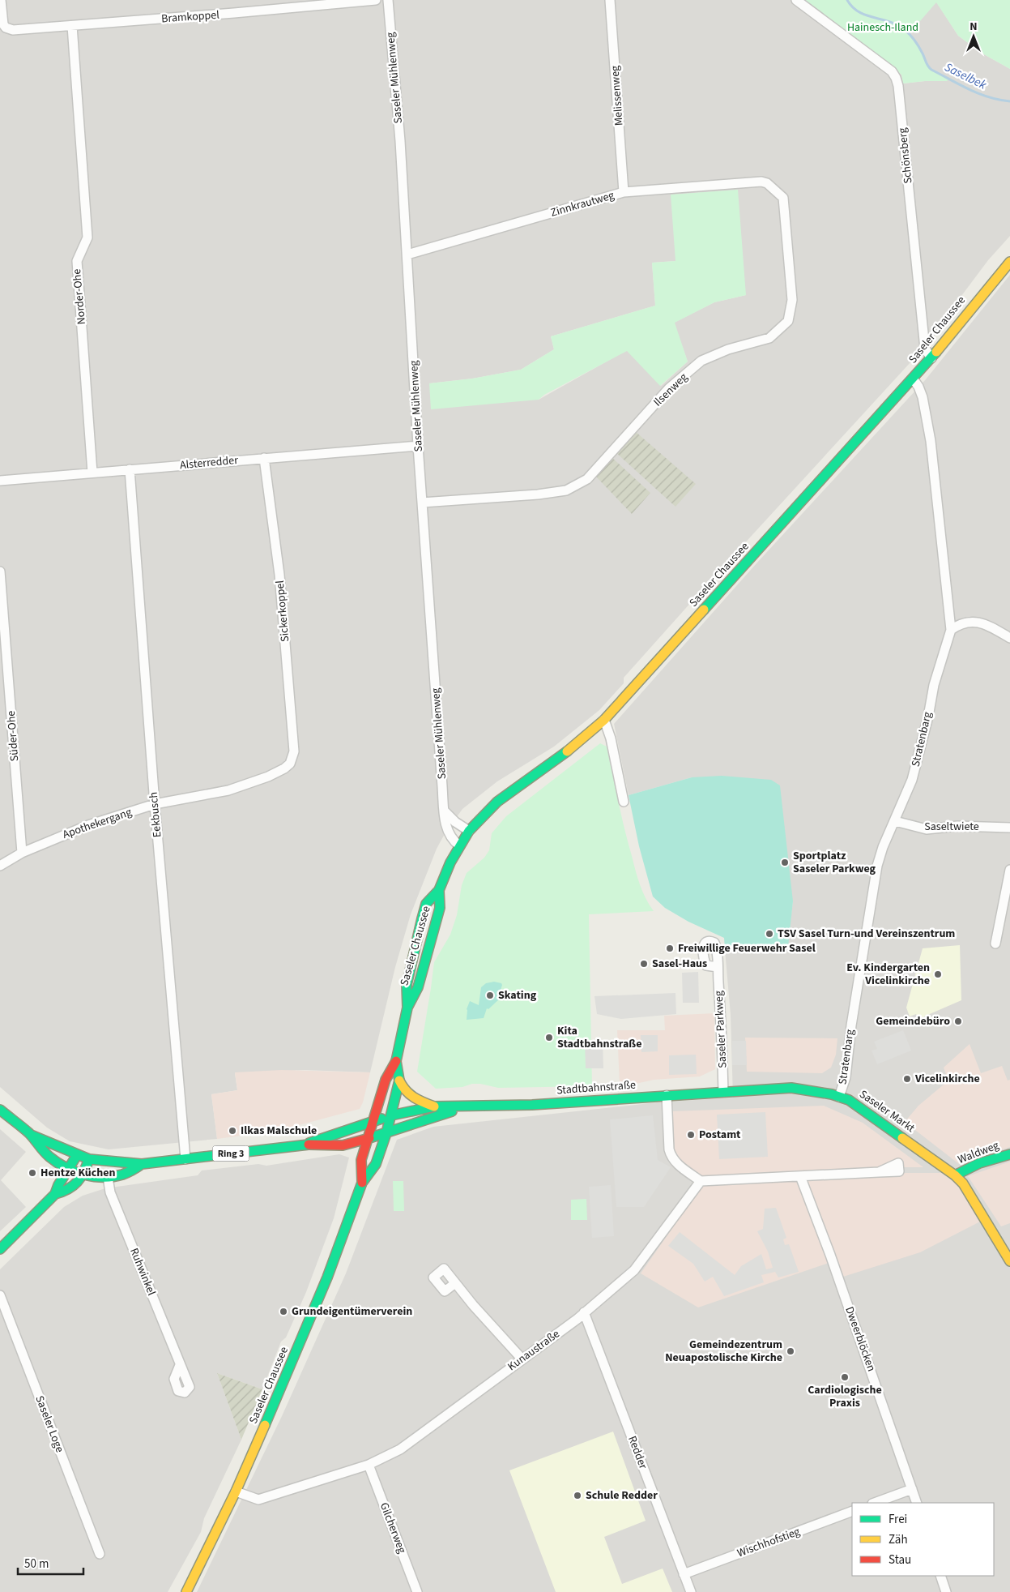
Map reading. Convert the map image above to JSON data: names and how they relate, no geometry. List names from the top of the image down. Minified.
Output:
{"streets":{"main road":["Saseler Chaussee","Stadtbahnstraße","Saseler Markt","Waldweg","Ring 3"],"street":["Bramkoppel","Saseler Mühlenweg","Melissenweg","Schönsberg","Zinnkrautweg","Norder-Ohe","Ilsenweg","Alsterredder","Sickerkoppel","Süder-Ohe","Stratenbarg","Eekbusch","Apothekergang","Saseltwiete","Saseler Parkweg","Ruhwinkel","Dweerblöcken","Kunaustraße","Saseler Loge","Redder","Gilcherweg","Wischhofstieg"]},"crossings":[["Bramkoppel","Norder-Ohe"],["Saseler Mühlenweg","Zinnkrautweg"],["Saseler Mühlenweg","Saseler Chaussee"],["Saseler Mühlenweg","Ilsenweg"],["Saseler Mühlenweg","Alsterredder"],["Melissenweg","Zinnkrautweg"],["Schönsberg","Saseler Chaussee"],["Zinnkrautweg","Ilsenweg"],["Norder-Ohe","Alsterredder"],["Saseler Chaussee","Stratenbarg"],["Saseler Chaussee","Stadtbahnstraße"],["Saseler Chaussee","Kunaustraße"],["Alsterredder","Sickerkoppel"],["Alsterredder","Eekbusch"],["Sickerkoppel","Apothekergang"],["Süder-Ohe","Apothekergang"],["Stratenbarg","Saseltwiete"],["Stratenbarg","Saseler Markt"],["Eekbusch","Apothekergang"],["Eekbusch","Stadtbahnstraße"],["Saseler Parkweg","Stadtbahnstraße"],["Saseler Parkweg","Saseler Markt"],["Stadtbahnstraße","Saseler Markt"],["Stadtbahnstraße","Ring 3"],["Stadtbahnstraße","Ruhwinkel"],["Saseler Markt","Waldweg"],["Kunaustraße","Redder"],["Kunaustraße","Gilcherweg"],["Redder","Wischhofstieg"]],"water":["Saselbek"],"parks":["Hainesch-Iland"],"places":["Sportplatz Saseler Parkweg","TSV Sasel Turn-und Vereinszentrum","Freiwillige Feuerwehr Sasel","Sasel-Haus","Ev. Kindergarten Vicelinkirche","Skating","Gemeindebüro","Kita Stadtbahnstraße","Vicelinkirche","Ilkas Malschule","Postamt","Hentze Küchen","Grundeigentümerverein","Gemeindezentrum Neuapostolische Kirche","Cardiologische Praxis","Schule Redder"],"legend":["Frei","Zäh","Stau"],"scale_bar":"50 m","north":"top"}
